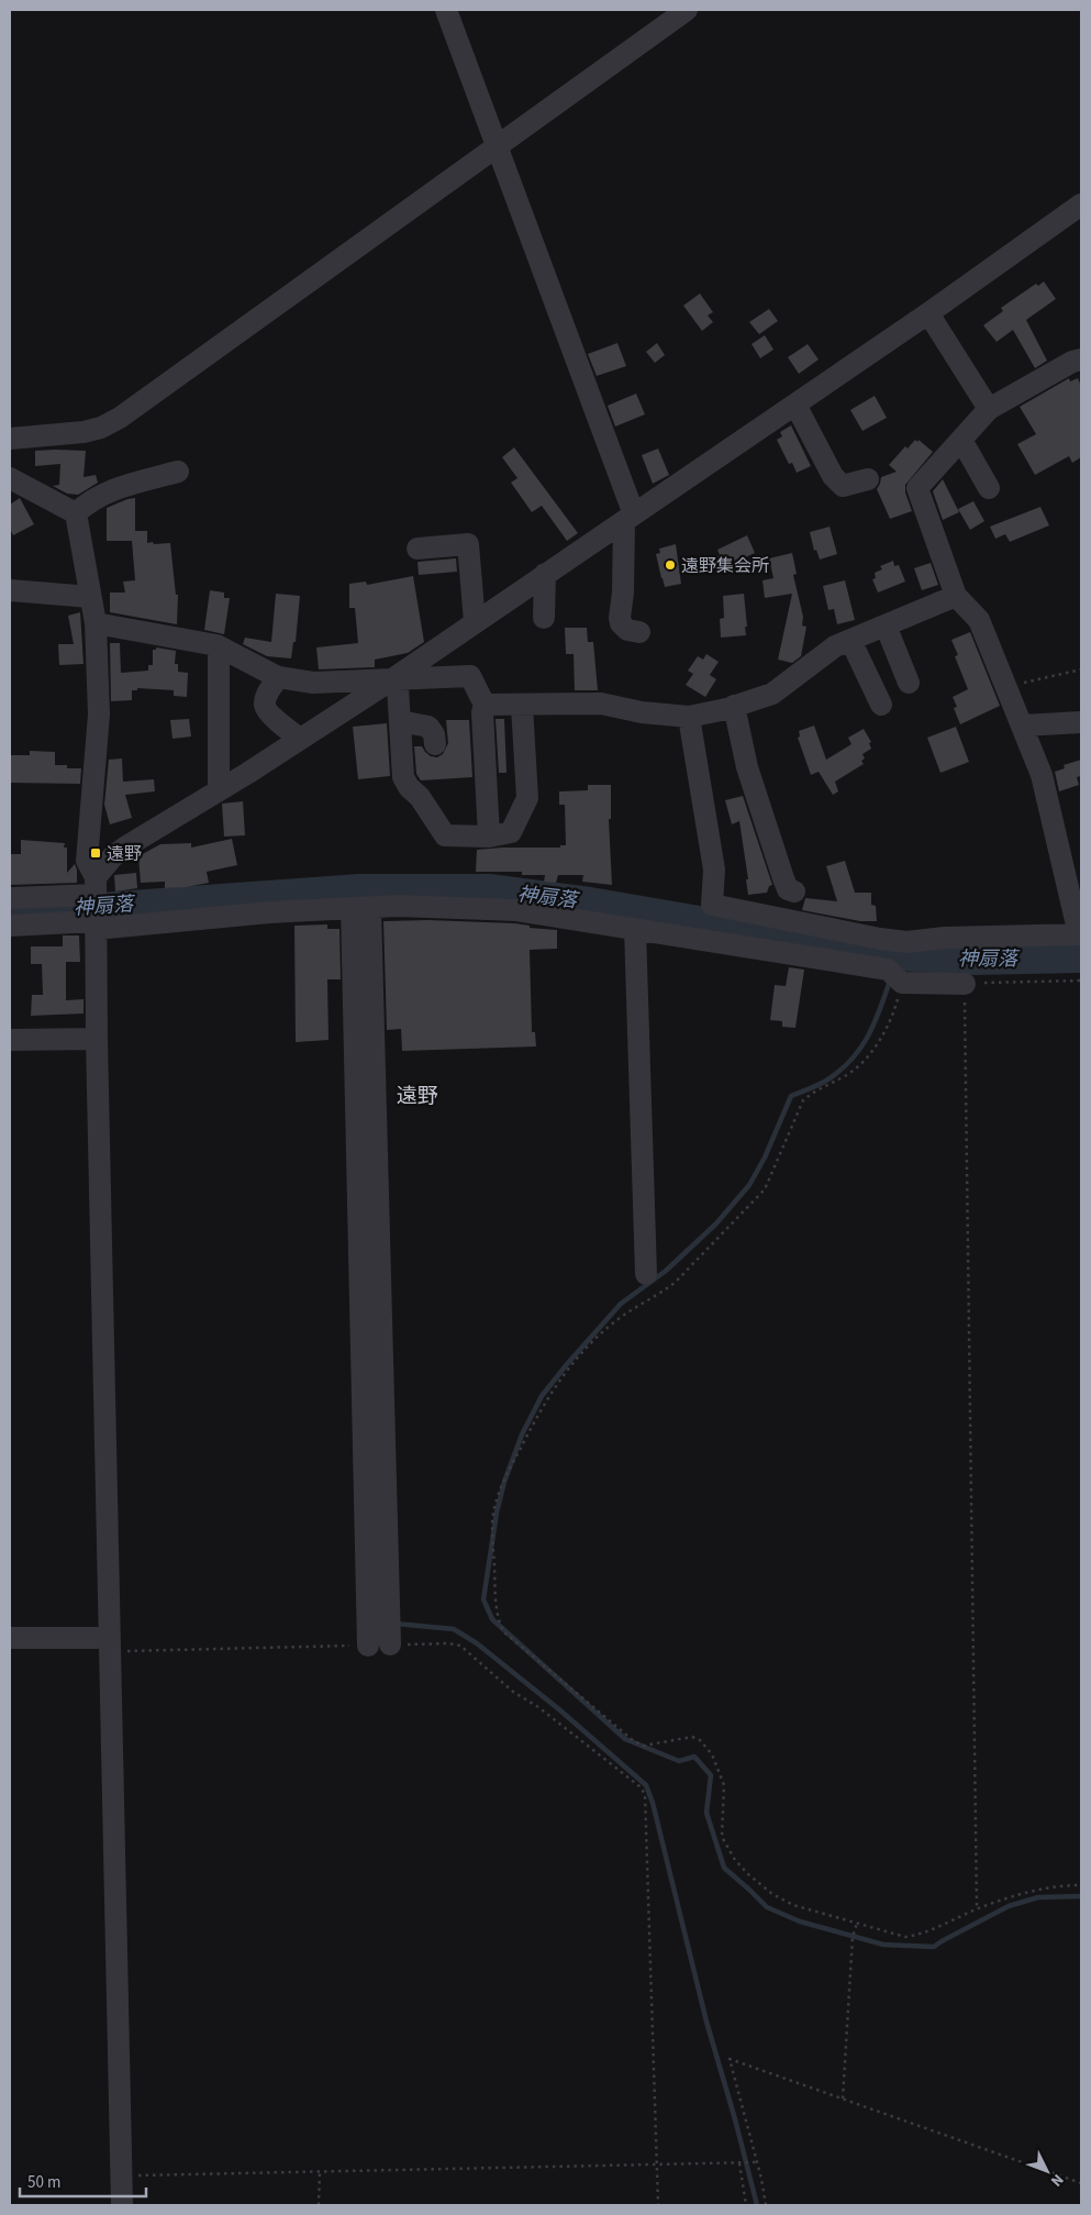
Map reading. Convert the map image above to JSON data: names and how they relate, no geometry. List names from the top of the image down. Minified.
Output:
{"districts":["遠野"],"water":["神扇落"],"places":{"other":["遠野集会所"],"transit":["遠野"]},"scale_bar":"50 m","north":"bottom right"}
